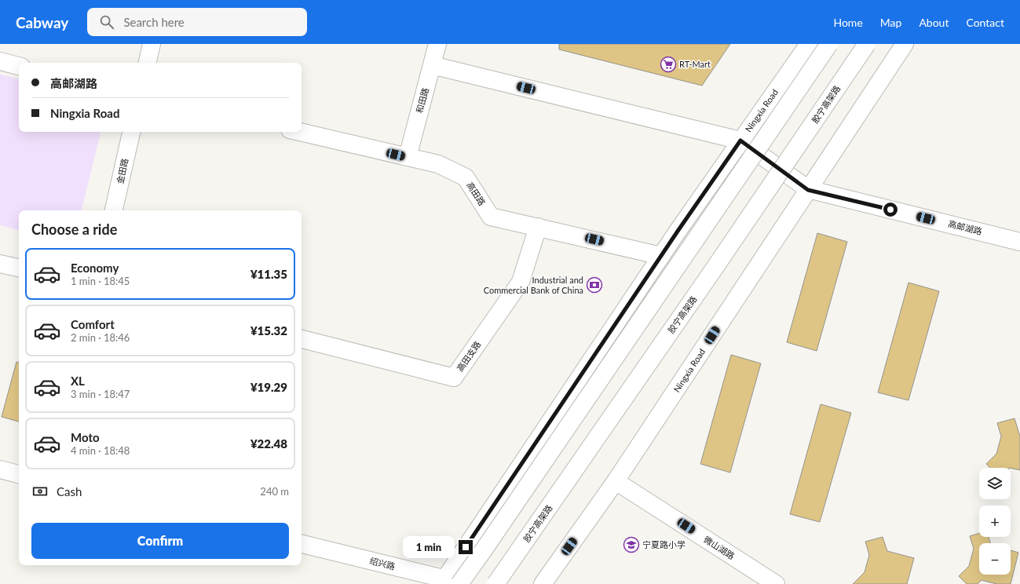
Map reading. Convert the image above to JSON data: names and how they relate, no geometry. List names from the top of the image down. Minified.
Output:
{"streets":{"main road":["和田路","胶宁高架路","Ningxia Road","金田路","高田路","高邮湖路","高田支路","微山湖路","绍兴路"]},"crossings":[["和田路","高田路"],["Ningxia Road","高田路"],["Ningxia Road","高邮湖路"],["Ningxia Road","微山湖路"],["Ningxia Road","绍兴路"],["高田路","高田支路"]],"places":{"supermarket":["RT-Mart"],"bank":["Industrial and Commercial Bank of China"],"school or university":["宁夏路小学"]},"page":{"header":"Cabway","search":"Search here","nav":["Home","Map","About","Contact"],"banner":["高邮湖路","Ningxia Road"],"heading":"Choose a ride","list":[{"name":"Economy","note":"1 min · 18:45","value":"¥11.35"},{"name":"Comfort","note":"2 min · 18:46","value":"¥15.32"},{"name":"XL","note":"3 min · 18:47","value":"¥19.29"},{"name":"Moto","note":"4 min · 18:48","value":"¥22.48"}],"map_buttons":["+","−"],"pay":["Cash","240 m"],"buttons":"Confirm","bubble":"1 min"}}
